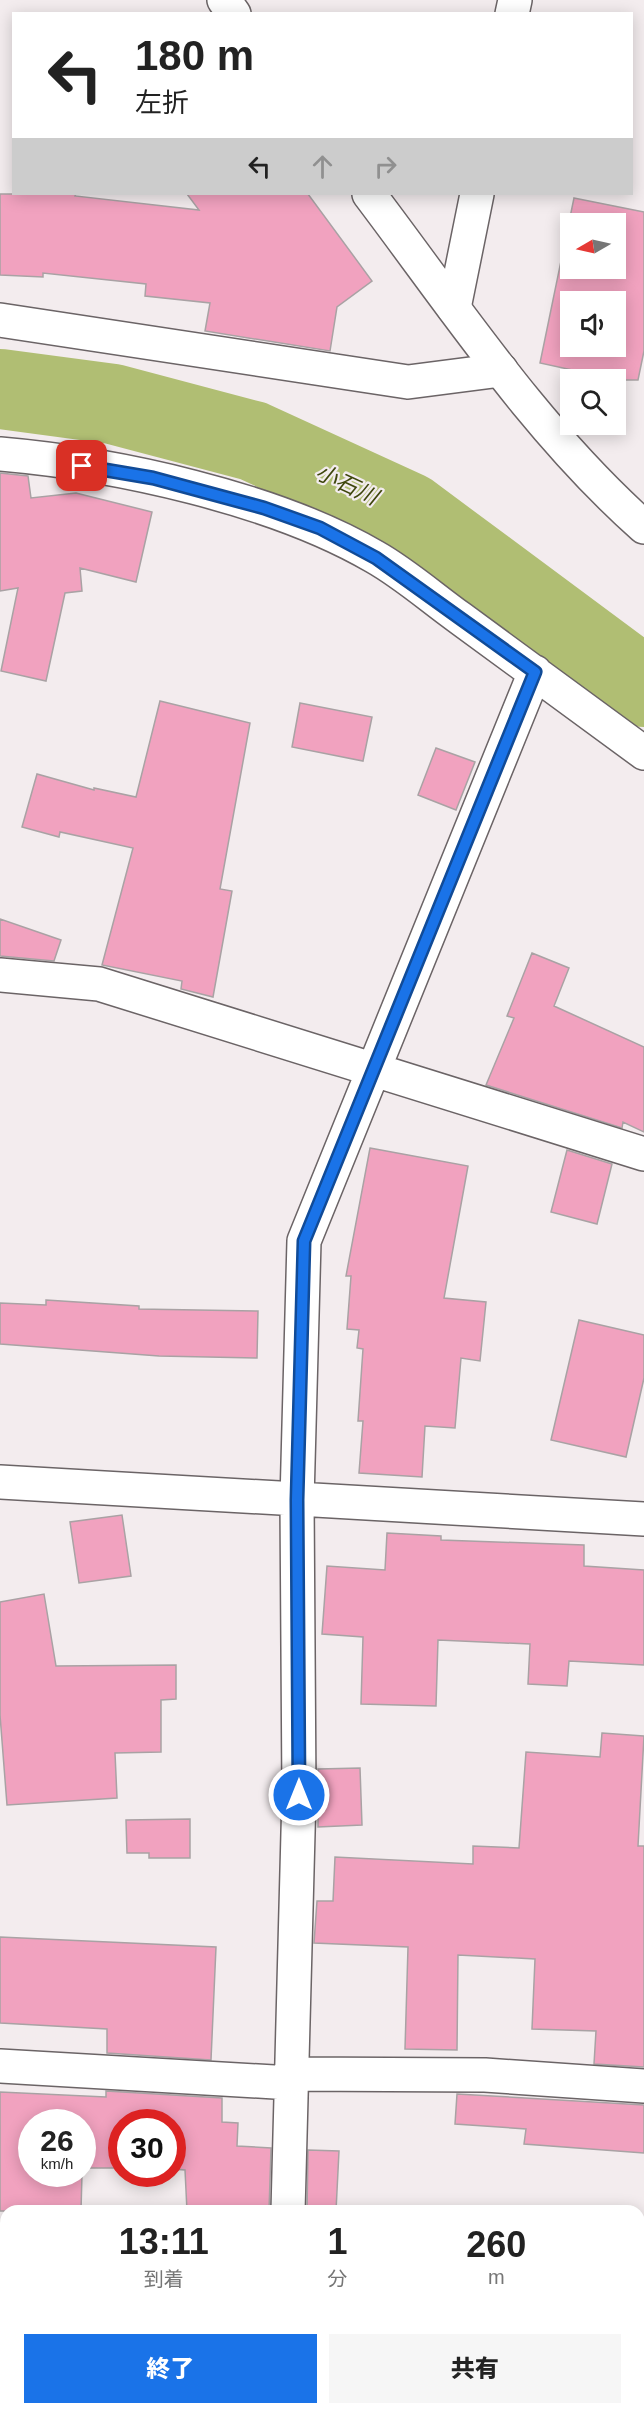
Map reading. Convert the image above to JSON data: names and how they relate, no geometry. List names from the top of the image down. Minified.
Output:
{"water":["小石川"],"north":"left","page":{"turn":["180 m","左折"],"speed":"26 km/h","limit":"30","eta":["13:11","到着","1","分","260","m"],"buttons":["終了","共有"]}}
